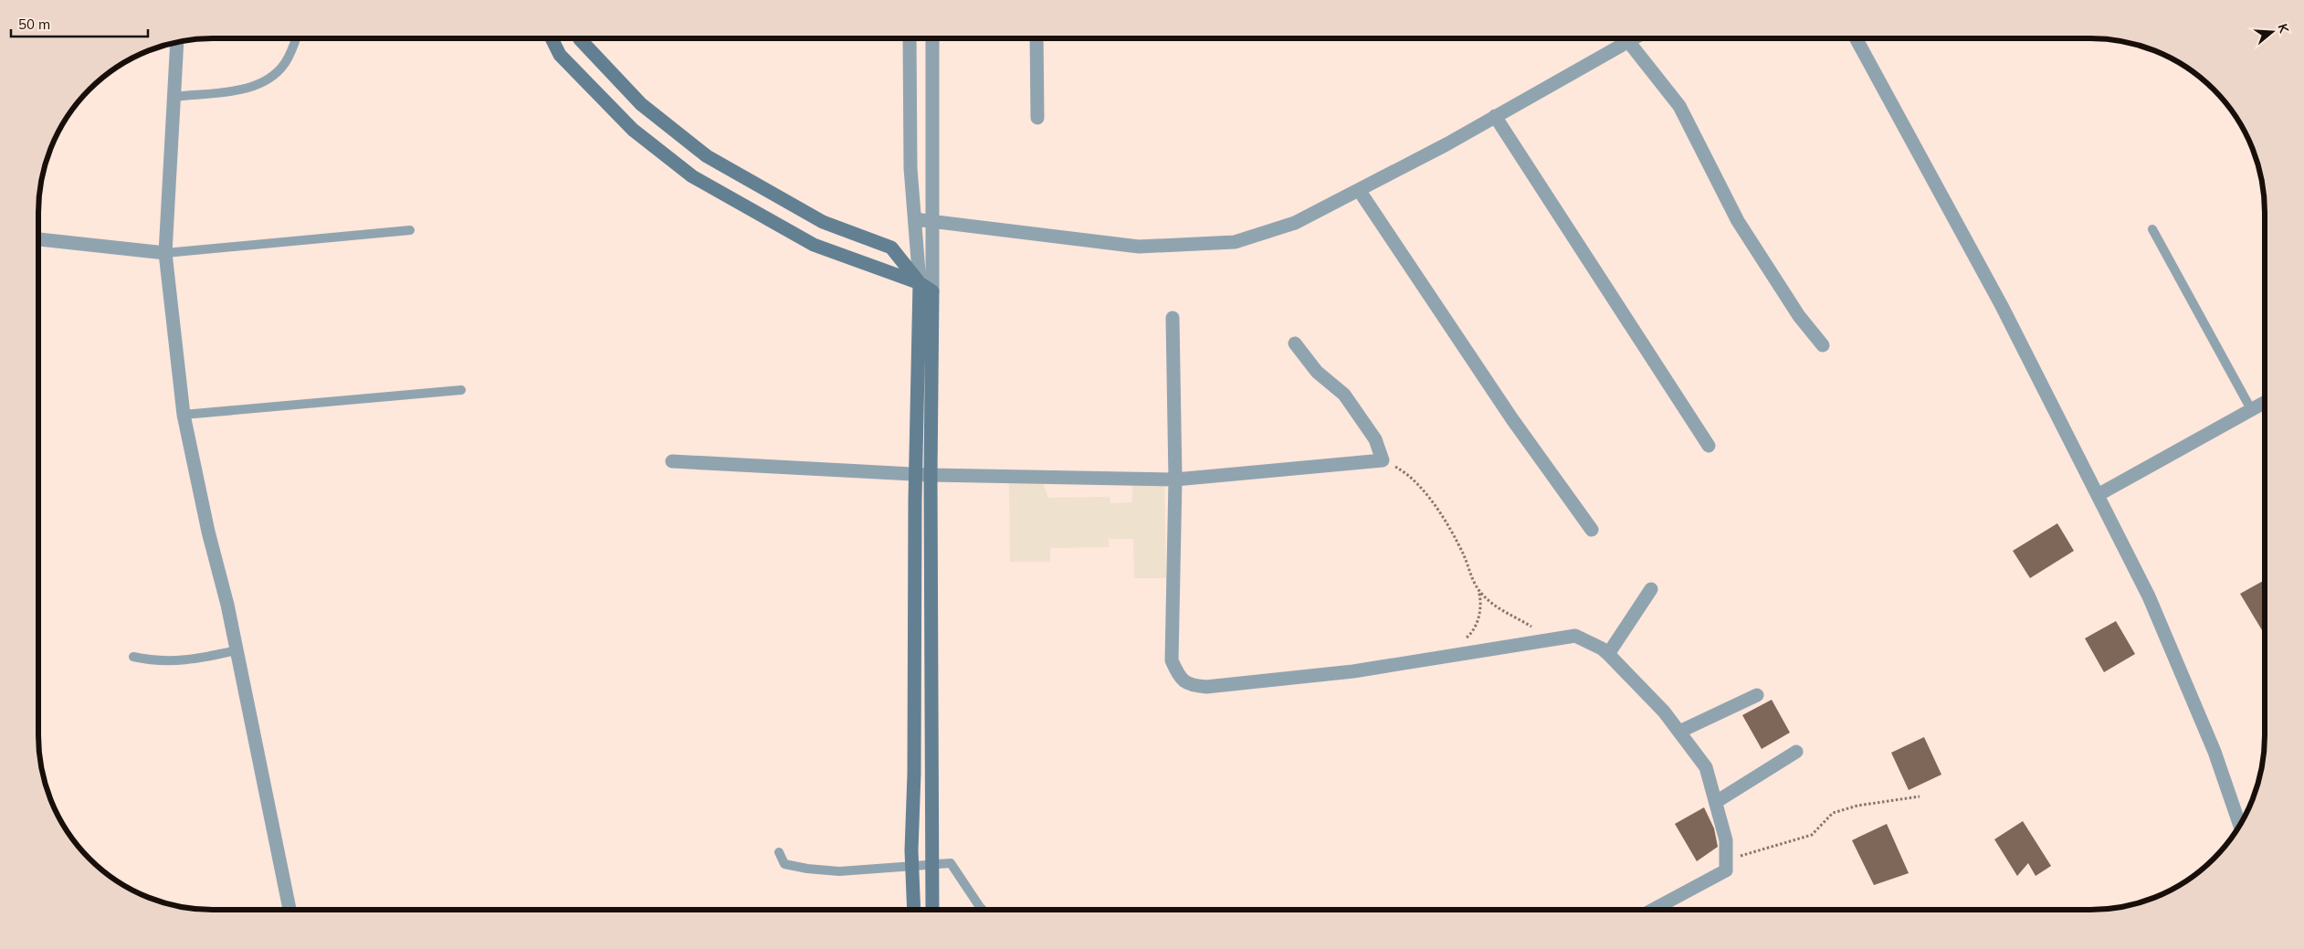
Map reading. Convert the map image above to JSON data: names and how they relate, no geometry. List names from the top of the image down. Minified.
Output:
{"scale_bar":"50 m","north":"right"}
